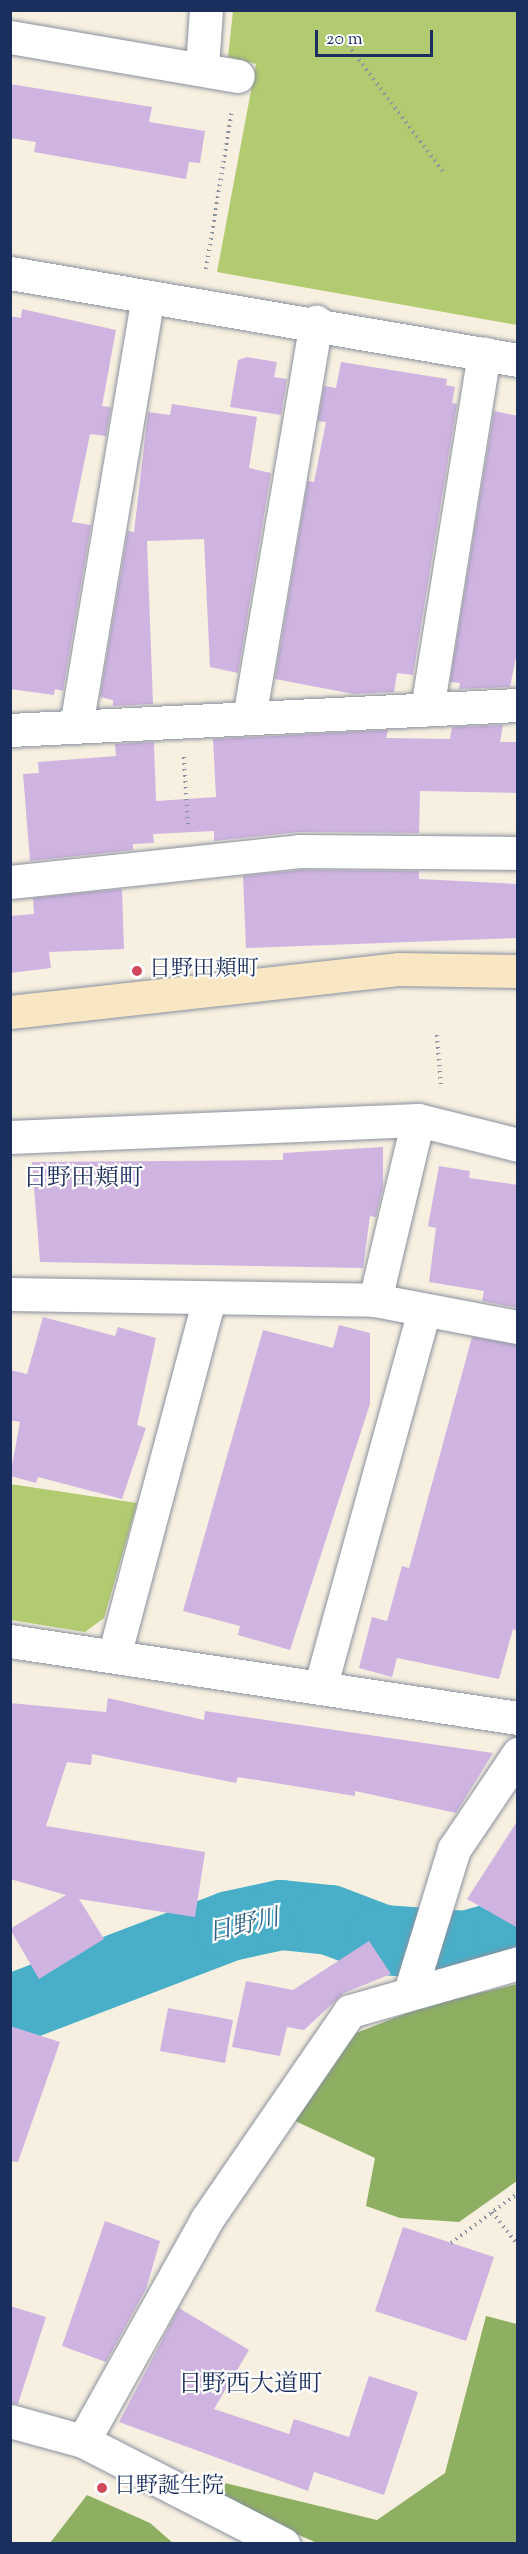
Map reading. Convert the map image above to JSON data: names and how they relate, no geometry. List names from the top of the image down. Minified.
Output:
{"districts":["日野田頬町","日野西大道町"],"water":["日野川"],"places":["日野田頬町","日野誕生院"],"scale_bar":"20 m"}
